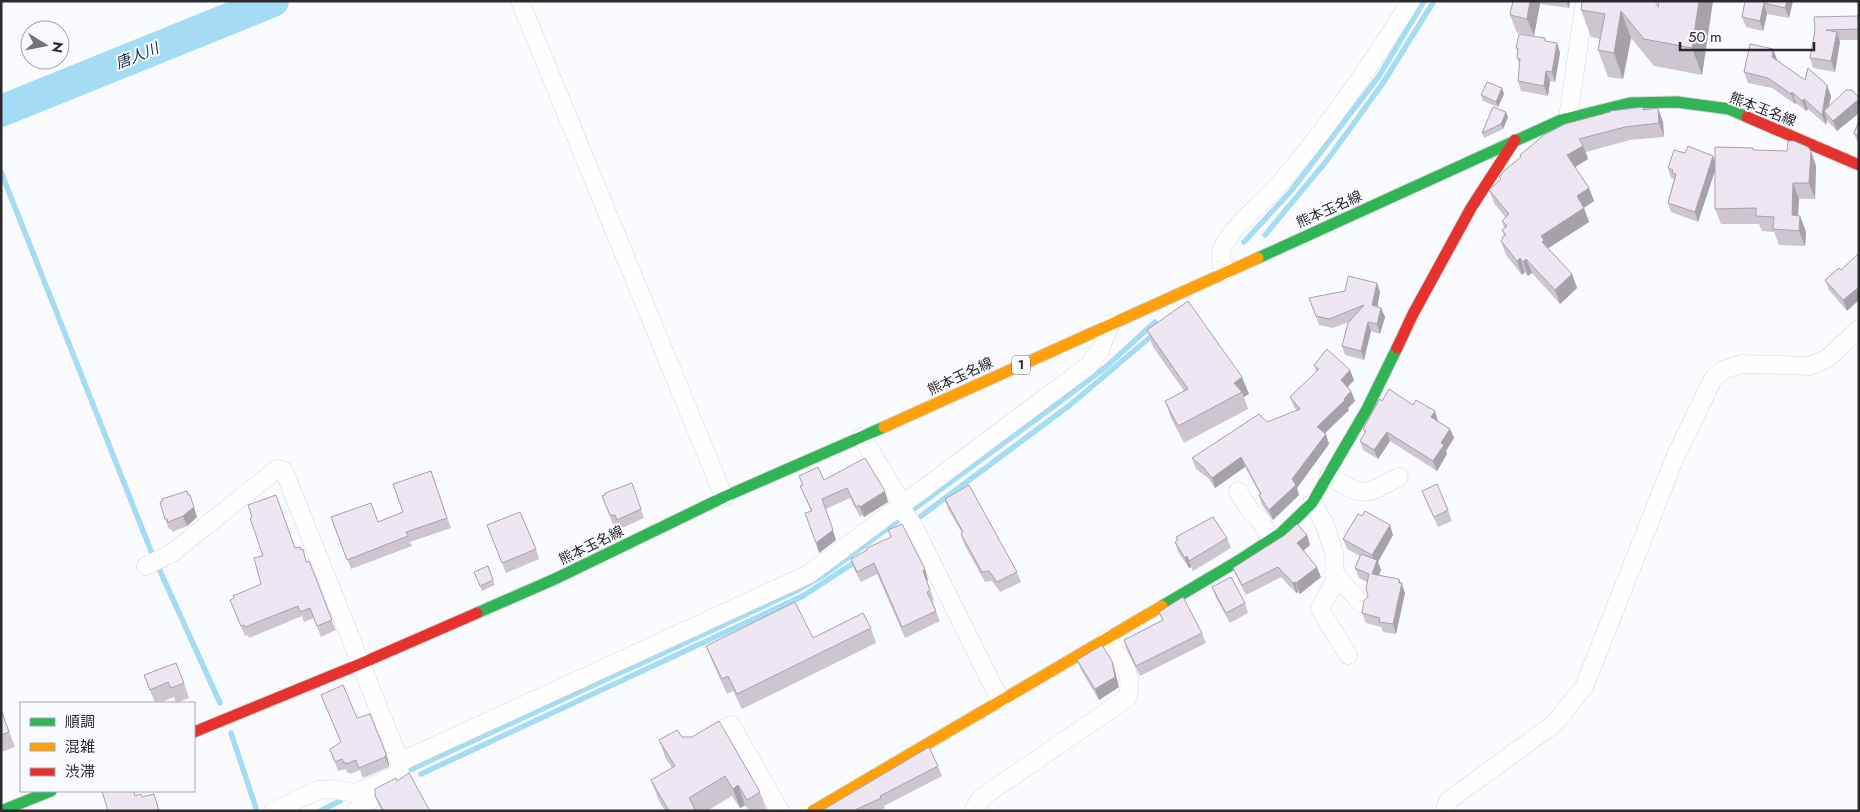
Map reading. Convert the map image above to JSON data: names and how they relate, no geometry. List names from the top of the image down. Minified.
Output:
{"streets":{"main road":["熊本玉名線","1"]},"water":["唐人川"],"legend":["順調","混雑","渋滞"],"scale_bar":"50 m","north":"right"}
